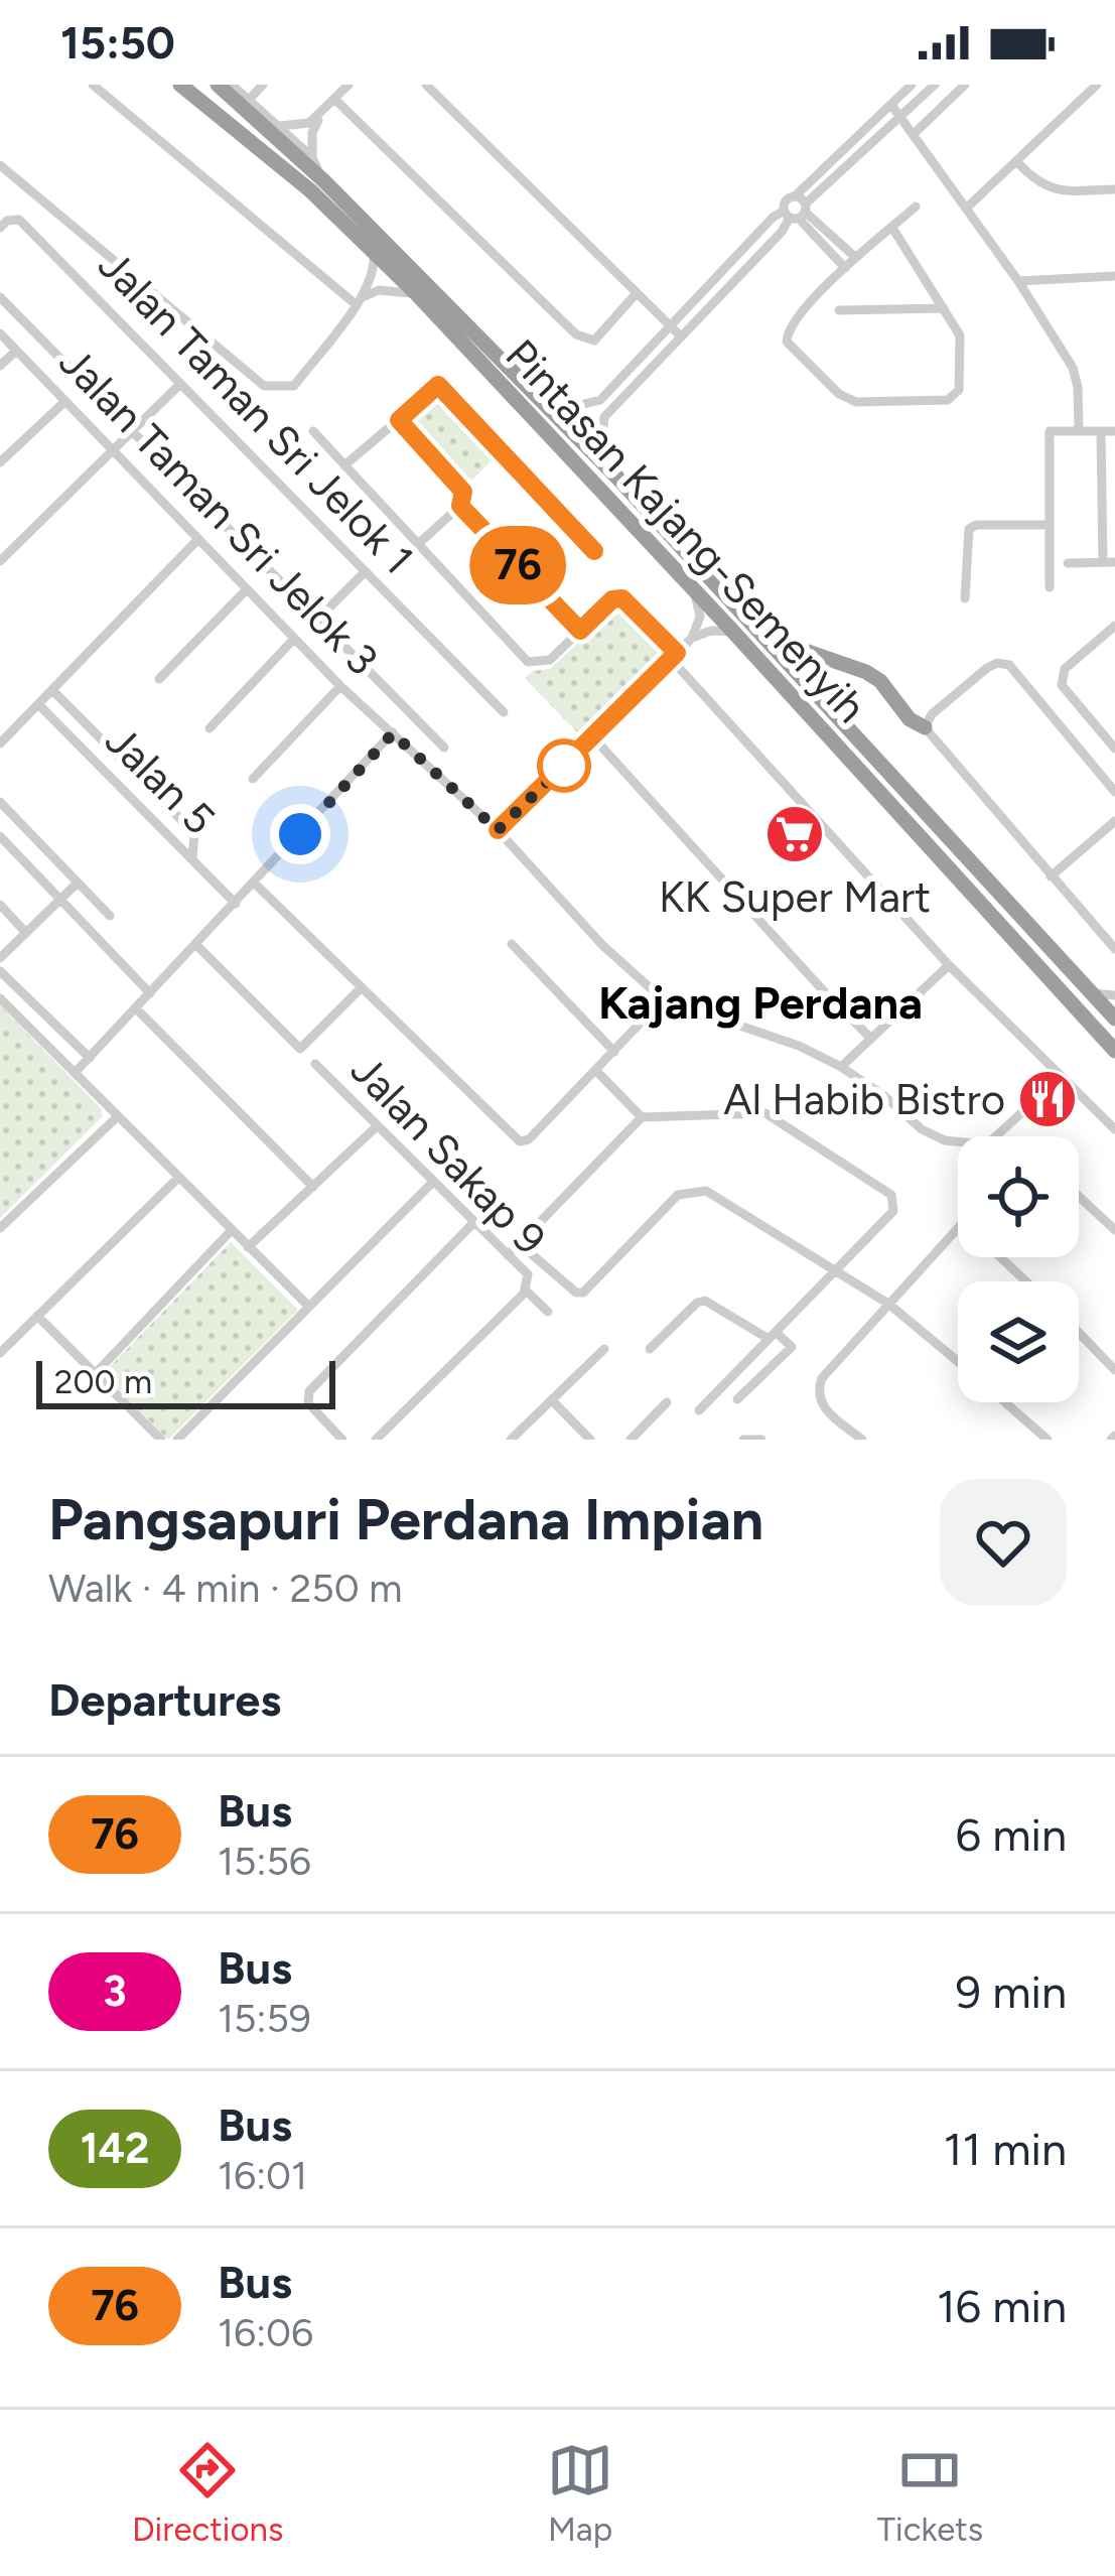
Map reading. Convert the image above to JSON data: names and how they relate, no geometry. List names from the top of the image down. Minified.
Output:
{"streets":{"highway":["Pintasan Kajang-Semenyih"],"street":["Jalan Taman Sri Jelok 1","Jalan Taman Sri Jelok 3","Jalan 5","Jalan Sakap 9"]},"districts":["Kajang Perdana"],"places":{"supermarket":["KK Super Mart"],"restaurant":["Al Habib Bistro"]},"lines":["bus line 76"],"scale_bar":"200 m","page":{"status":"15:50","on_map":"76","scale":"200 m","heading":[["Pangsapuri Perdana Impian","Walk · 4 min · 250 m"],"Departures"],"list":[{"mark":"76","name":"Bus","note":"15:56","value":"6 min"},{"mark":"3","name":"Bus","note":"15:59","value":"9 min"},{"mark":"142","name":"Bus","note":"16:01","value":"11 min"},{"mark":"76","name":"Bus","note":"16:06","value":"16 min"}],"tabs":["Directions","Map","Tickets"]}}
